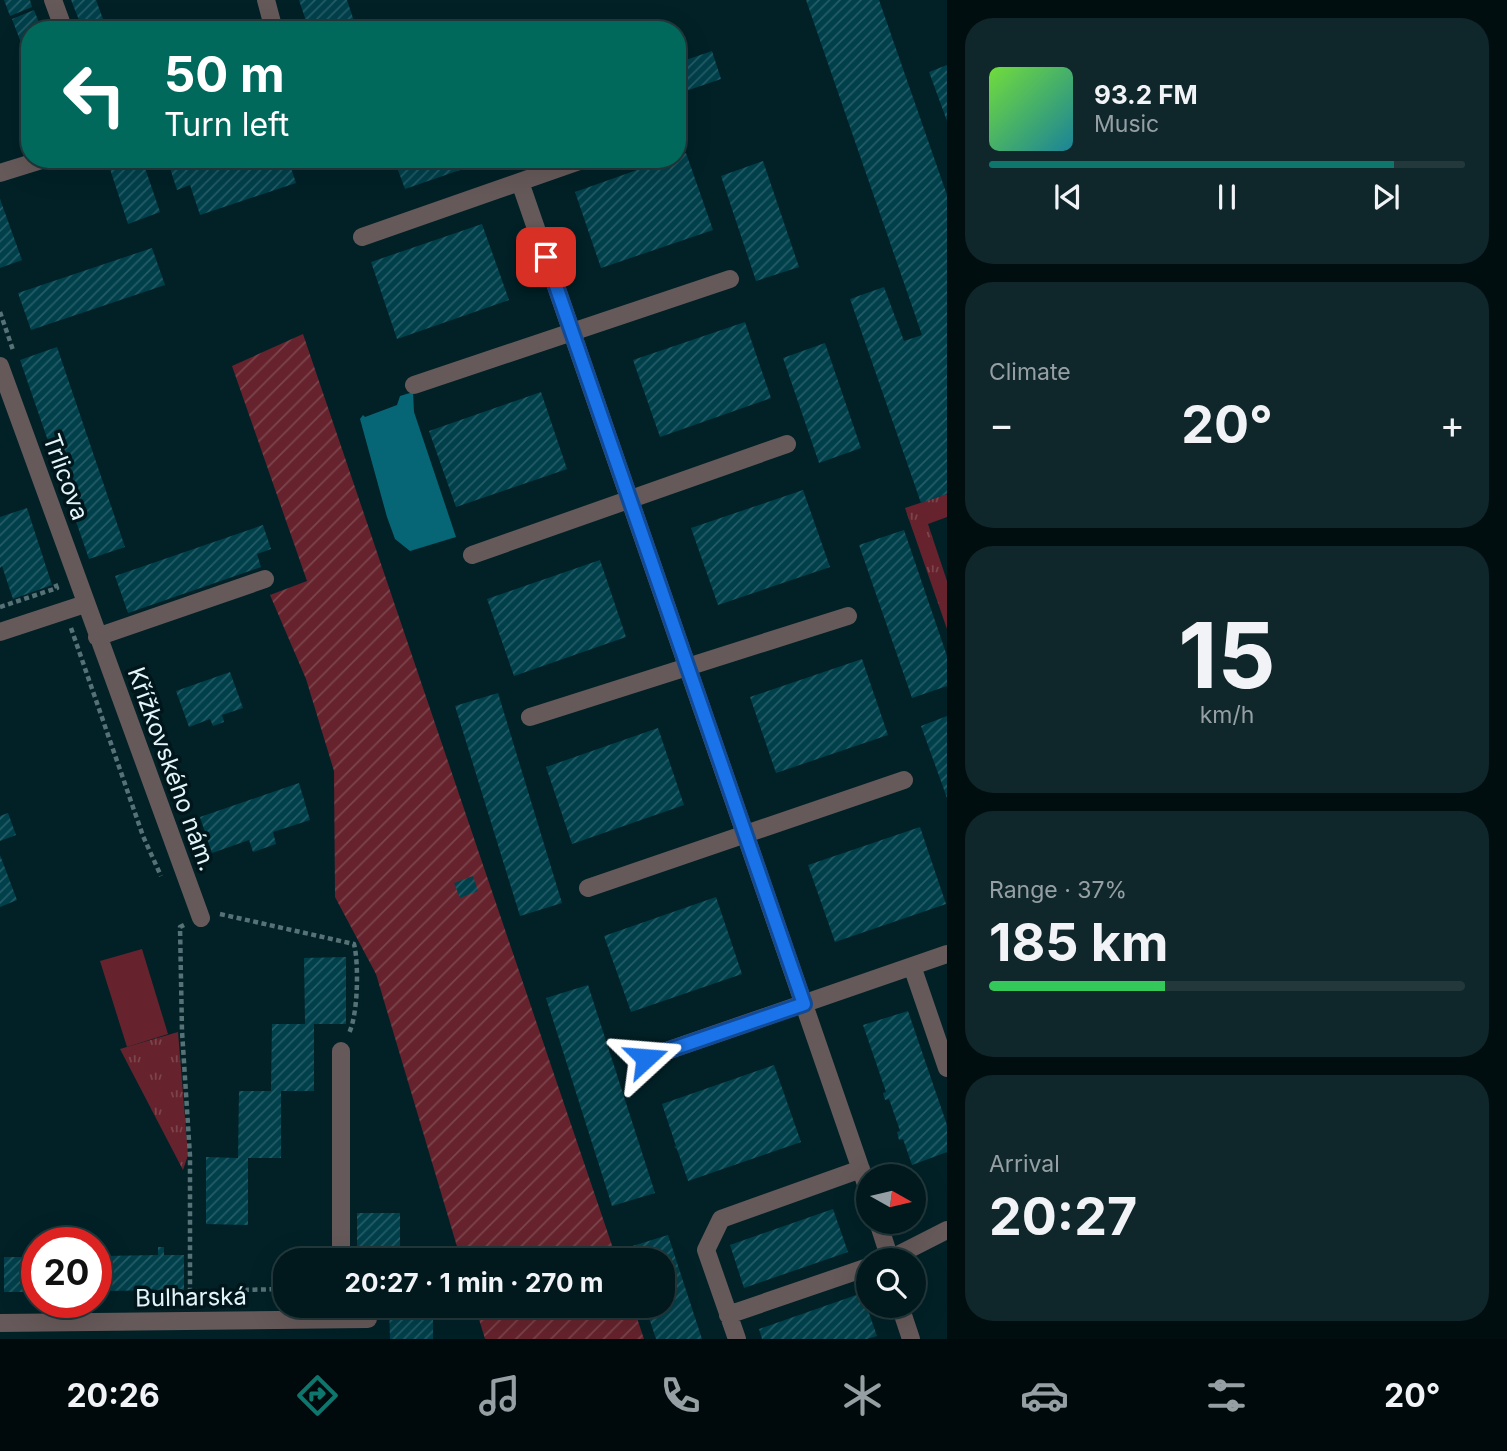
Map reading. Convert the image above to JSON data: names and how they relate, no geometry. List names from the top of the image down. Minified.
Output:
{"streets":{"street":["Trlicova","Křížkovského nám.","Bulharská"]},"crossings":[["Trlicova","Křížkovského nám."]],"north":"right","page":{"turn":["50 m","Turn left"],"song":["93.2 FM","Music"],"tile":["Climate",["15","km/h"],["Range · 37%","185 km"],["Arrival","20:27"]],"heat":["−","20°","+"],"limit":"20","trip":"20:27 · 1 min · 270 m","tabs":["20:26","20°"]}}
